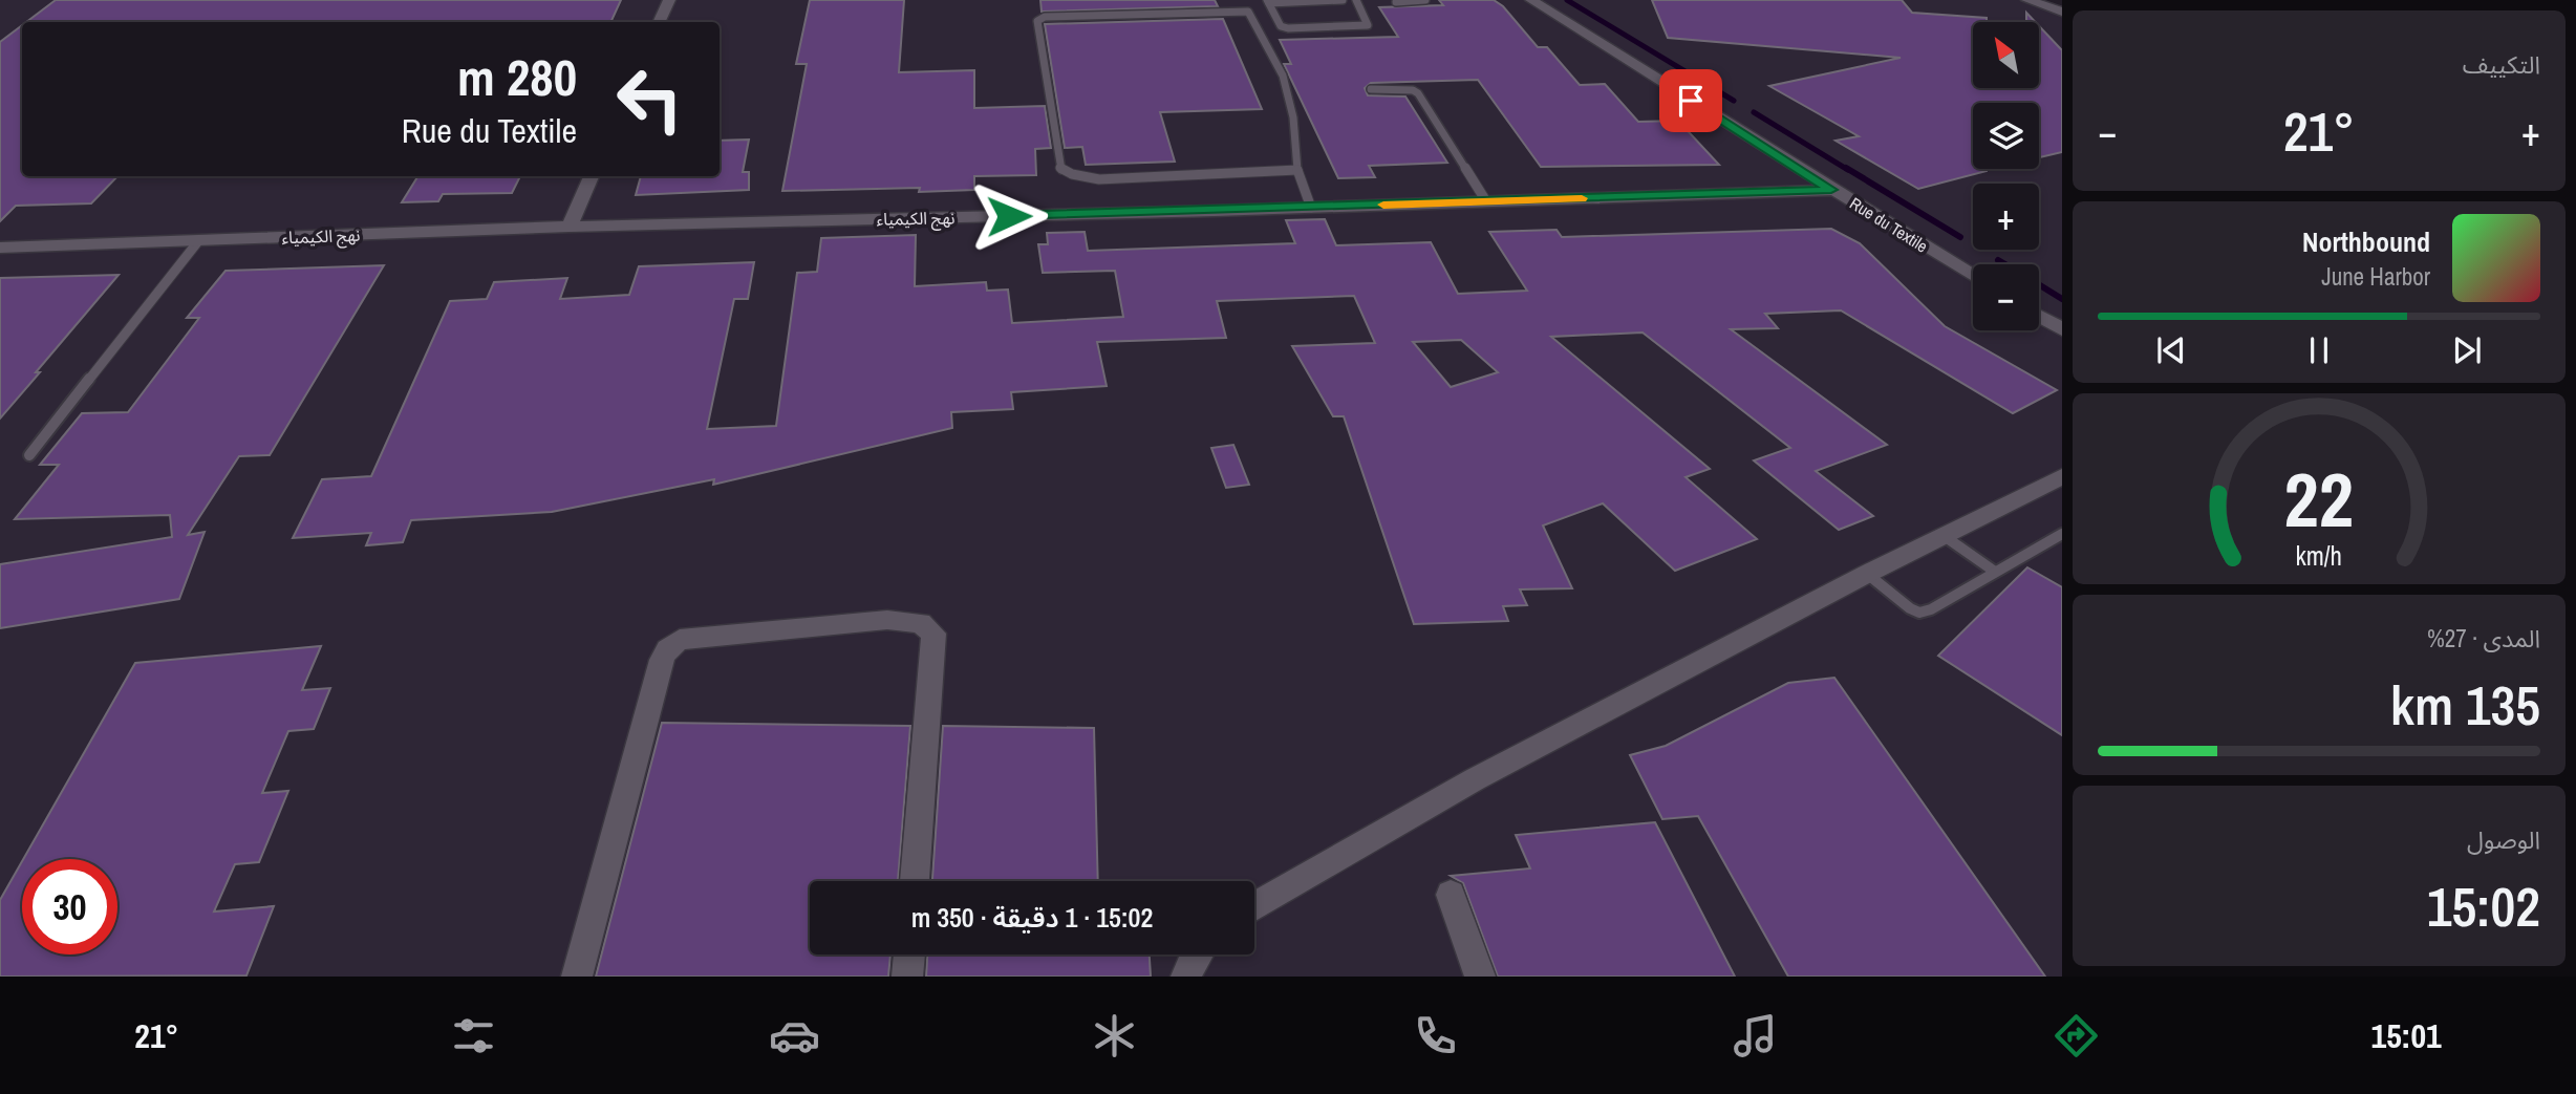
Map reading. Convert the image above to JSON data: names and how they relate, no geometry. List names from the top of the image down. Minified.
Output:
{"streets":{"street":["نهج الكيمياء","Rue du Textile"]},"crossings":[["نهج الكيمياء","Rue du Textile"]],"north":"top left","page":{"tile":["التكييف",["المدى · 27%","135 km"],["الوصول","15:02"]],"map_buttons":["+","−"],"turn":["280 m","Rue du Textile"],"heat":["−","21°","+"],"song":["Northbound","June Harbor"],"limit":"30","trip":"15:02 · 1 دقيقة · 350 m","tabs":["15:01","21°"],"gauge":["22","km/h"]}}
